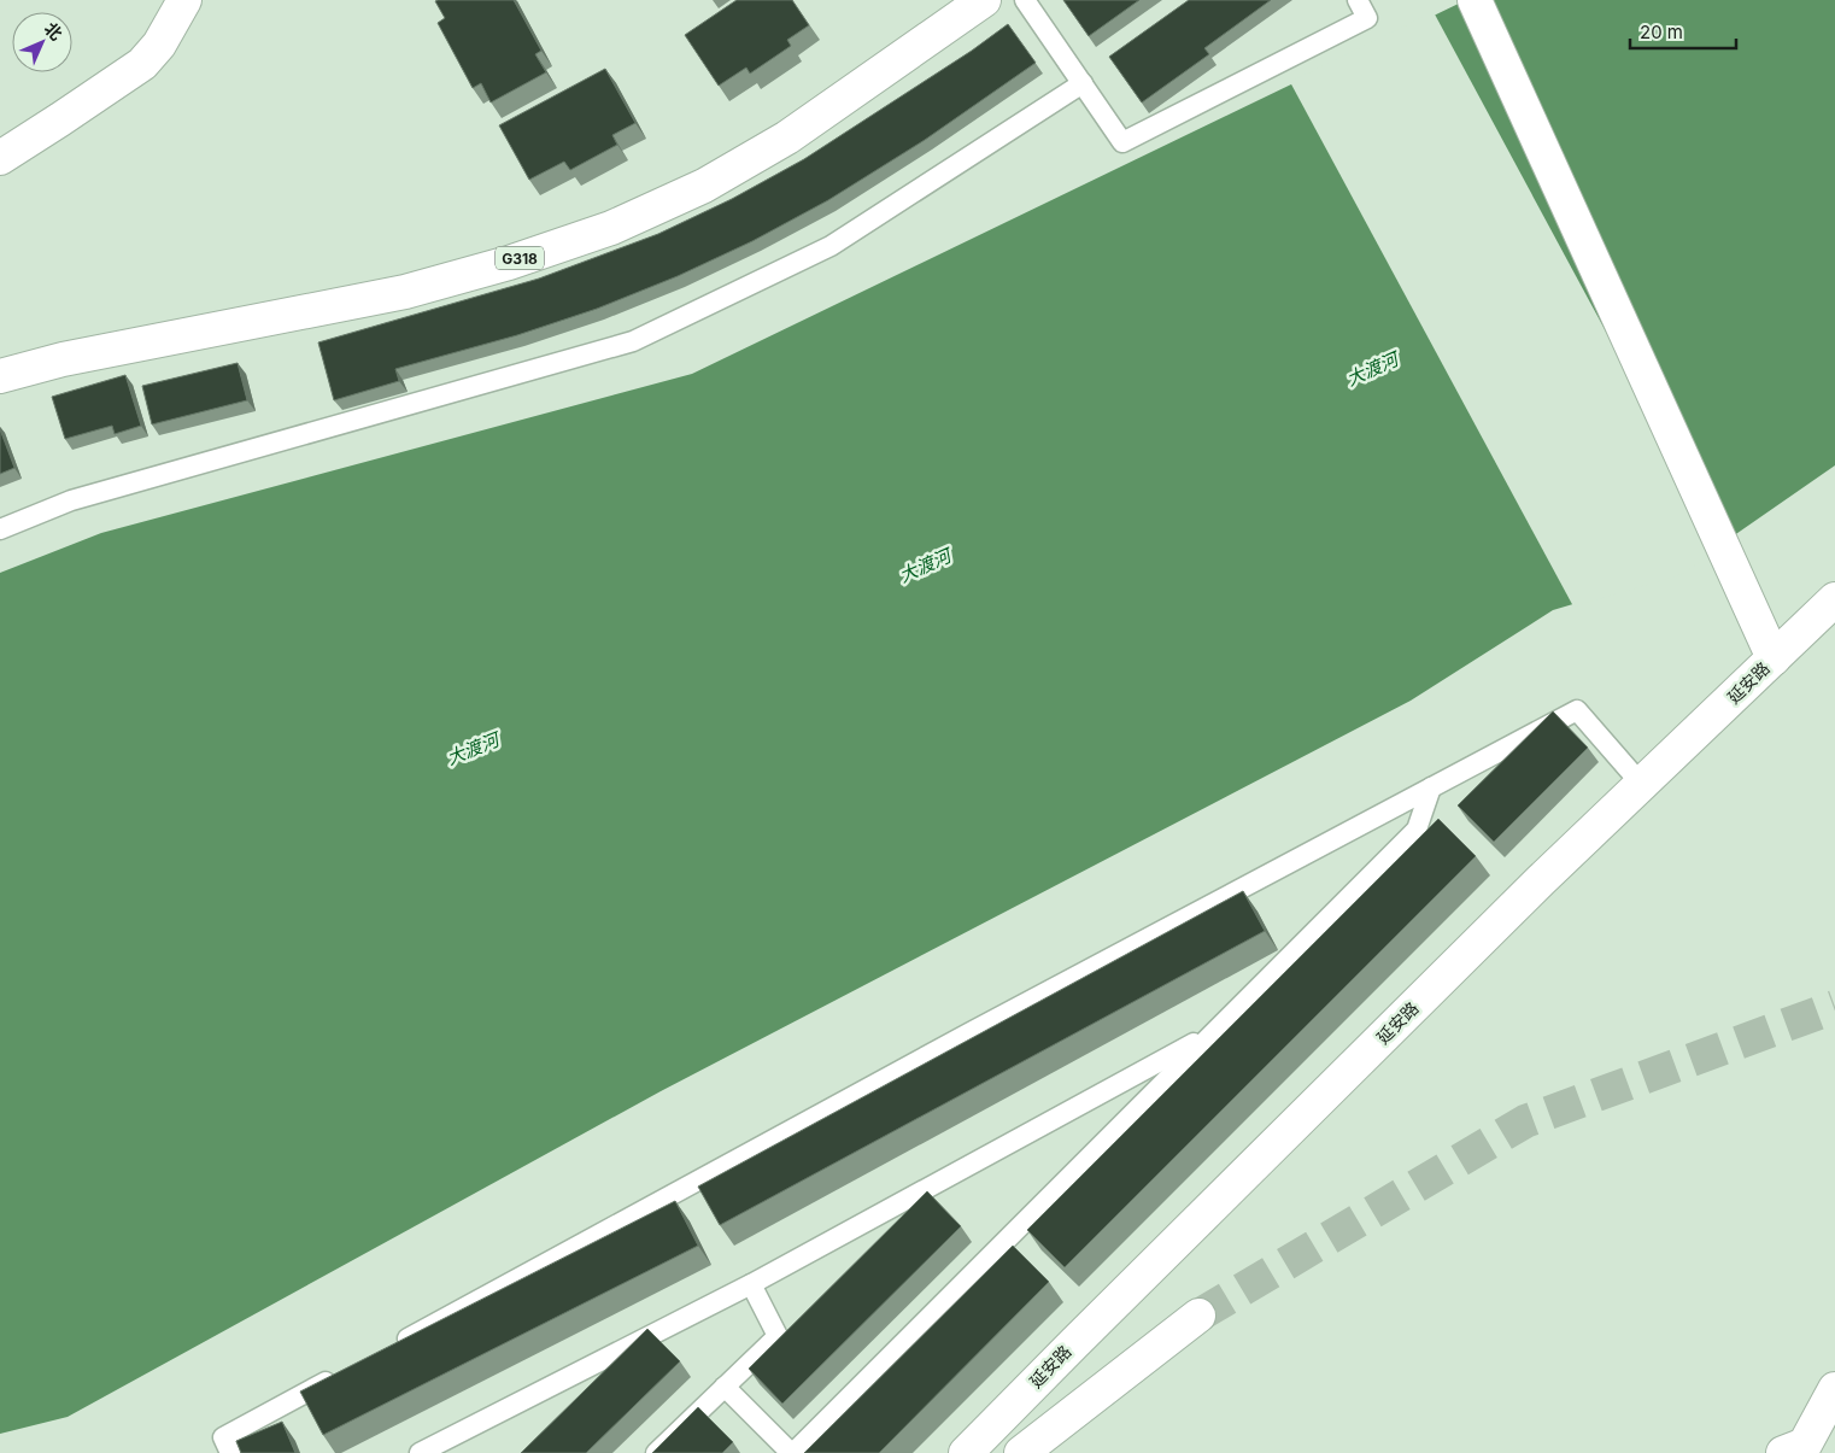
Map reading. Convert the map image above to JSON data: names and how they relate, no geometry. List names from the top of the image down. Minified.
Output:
{"streets":{"main road":["G318","延安路"]},"water":["大渡河"],"scale_bar":"20 m","north":"top right"}
